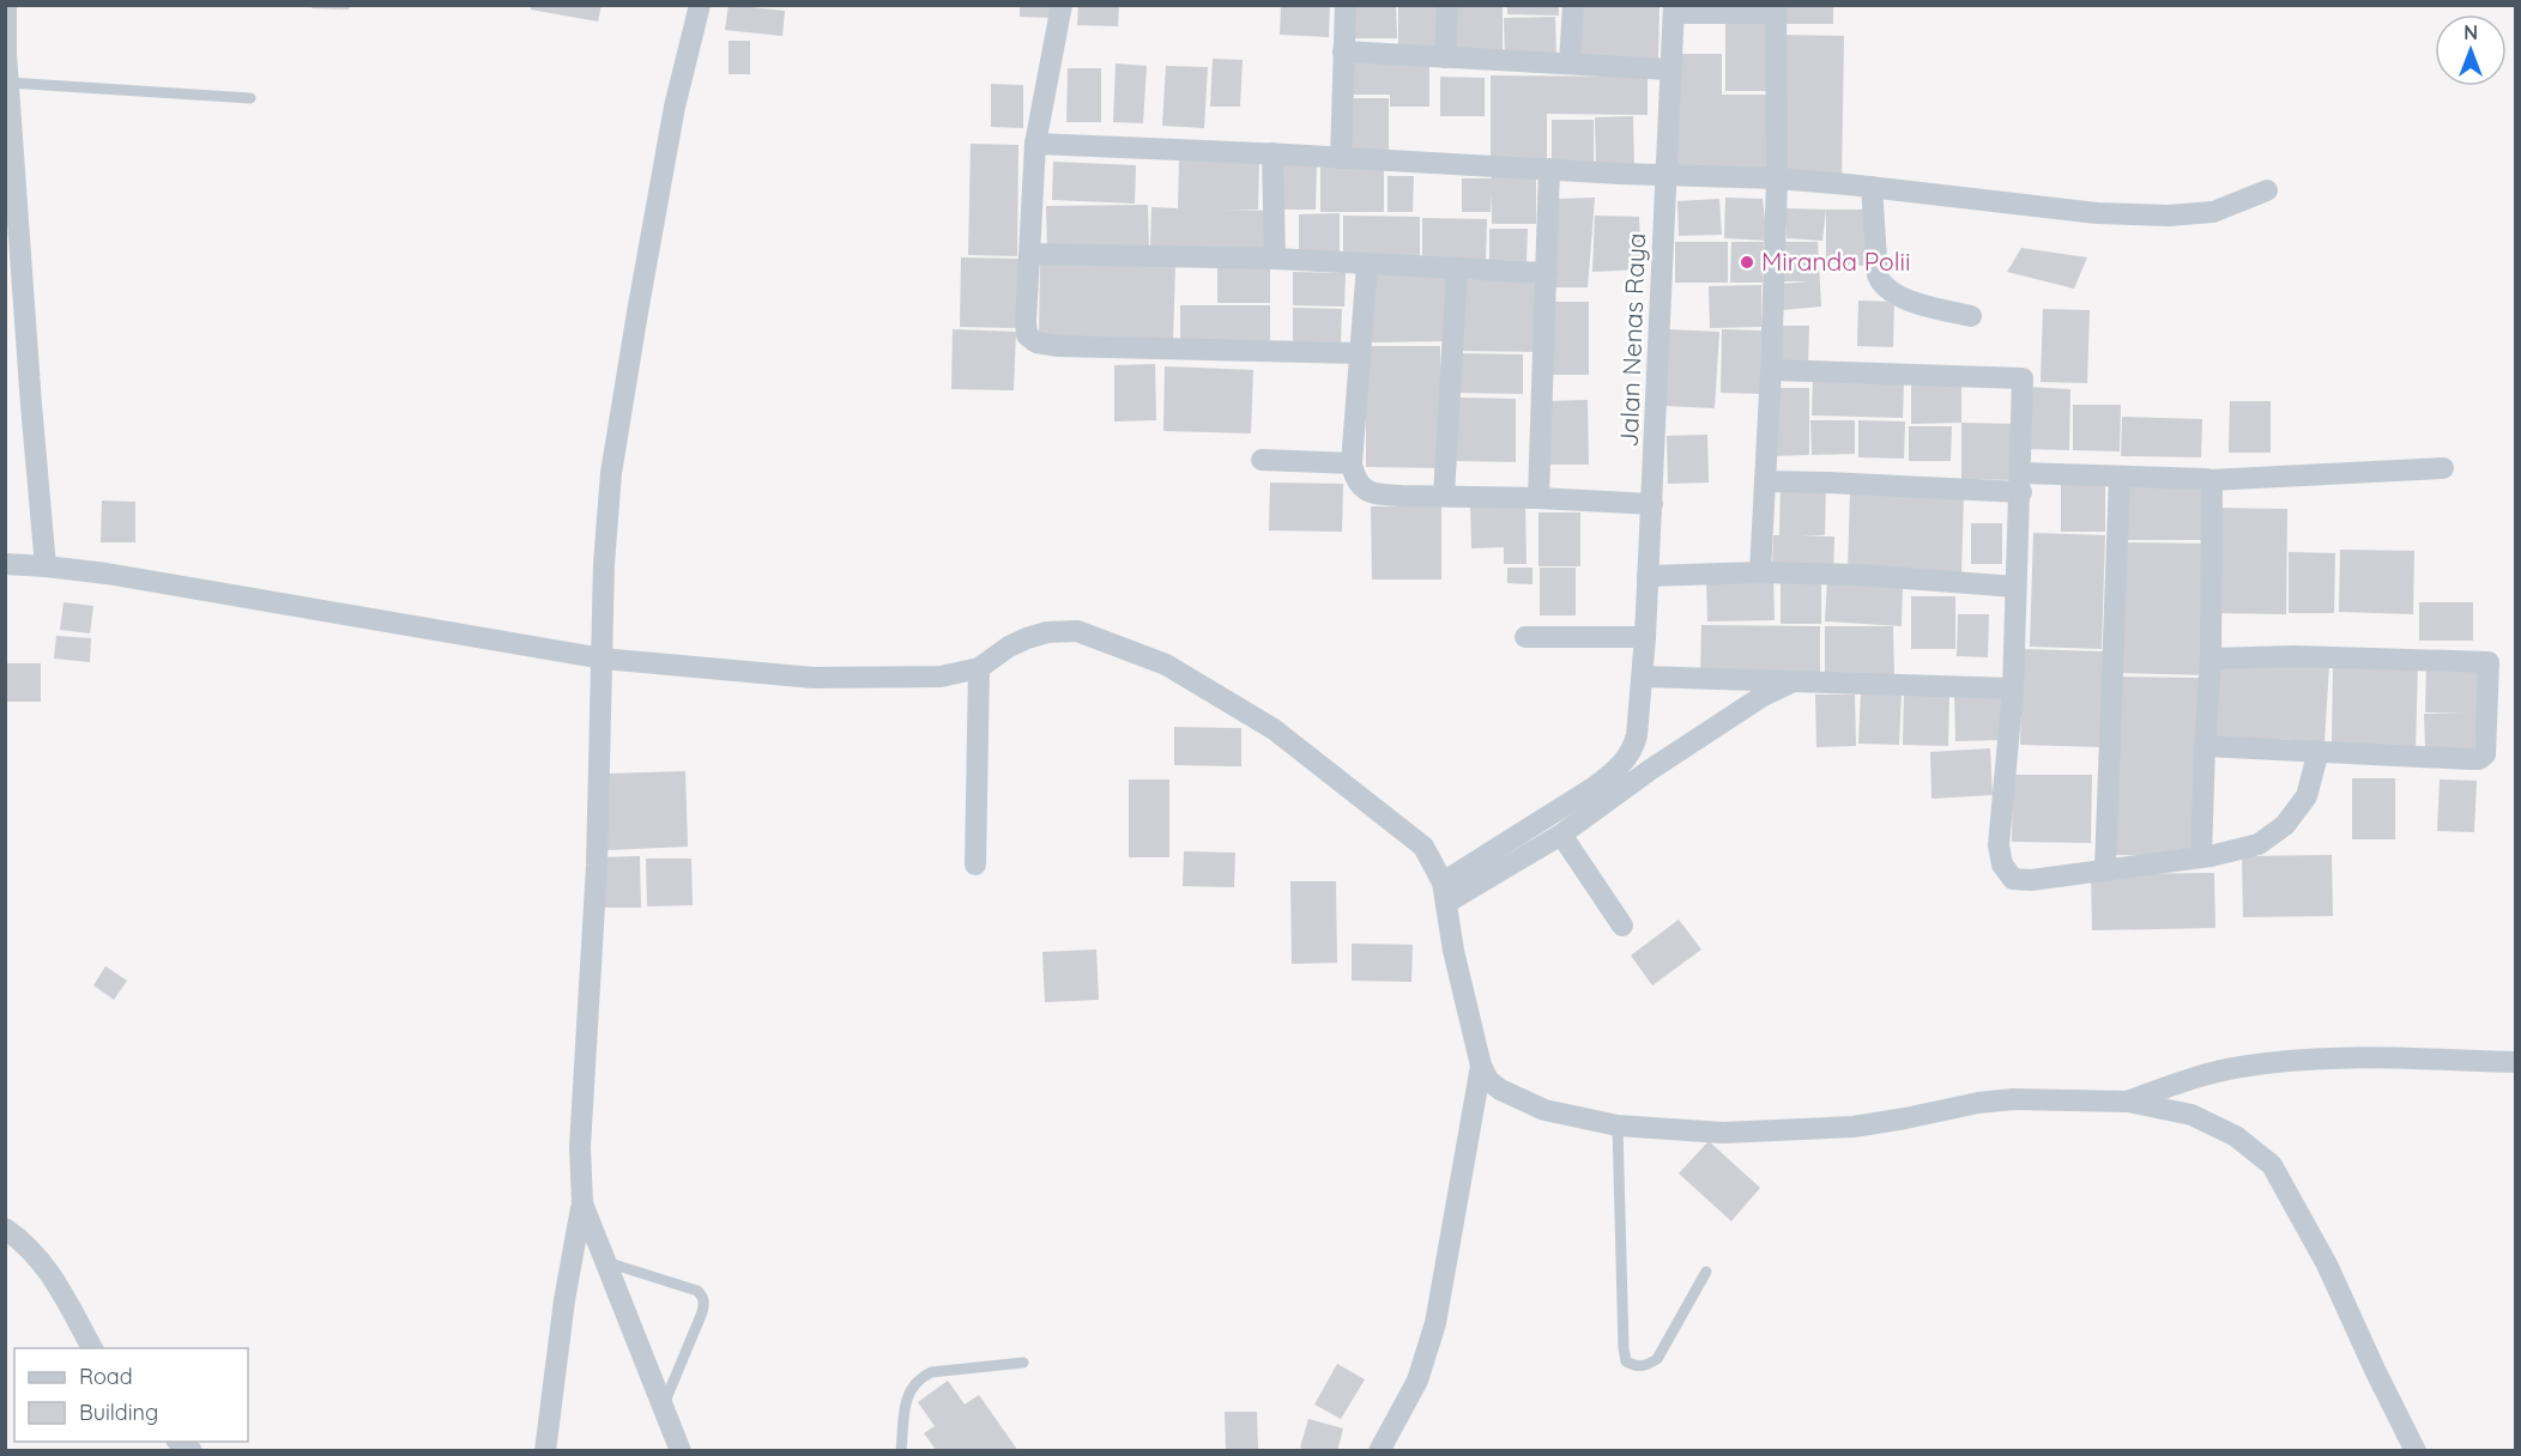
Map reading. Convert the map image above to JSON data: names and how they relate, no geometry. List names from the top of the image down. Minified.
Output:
{"streets":{"street":["Jalan Nenas Raya"]},"places":["Miranda Polii"],"legend":["Road","Building"],"north":"top"}
